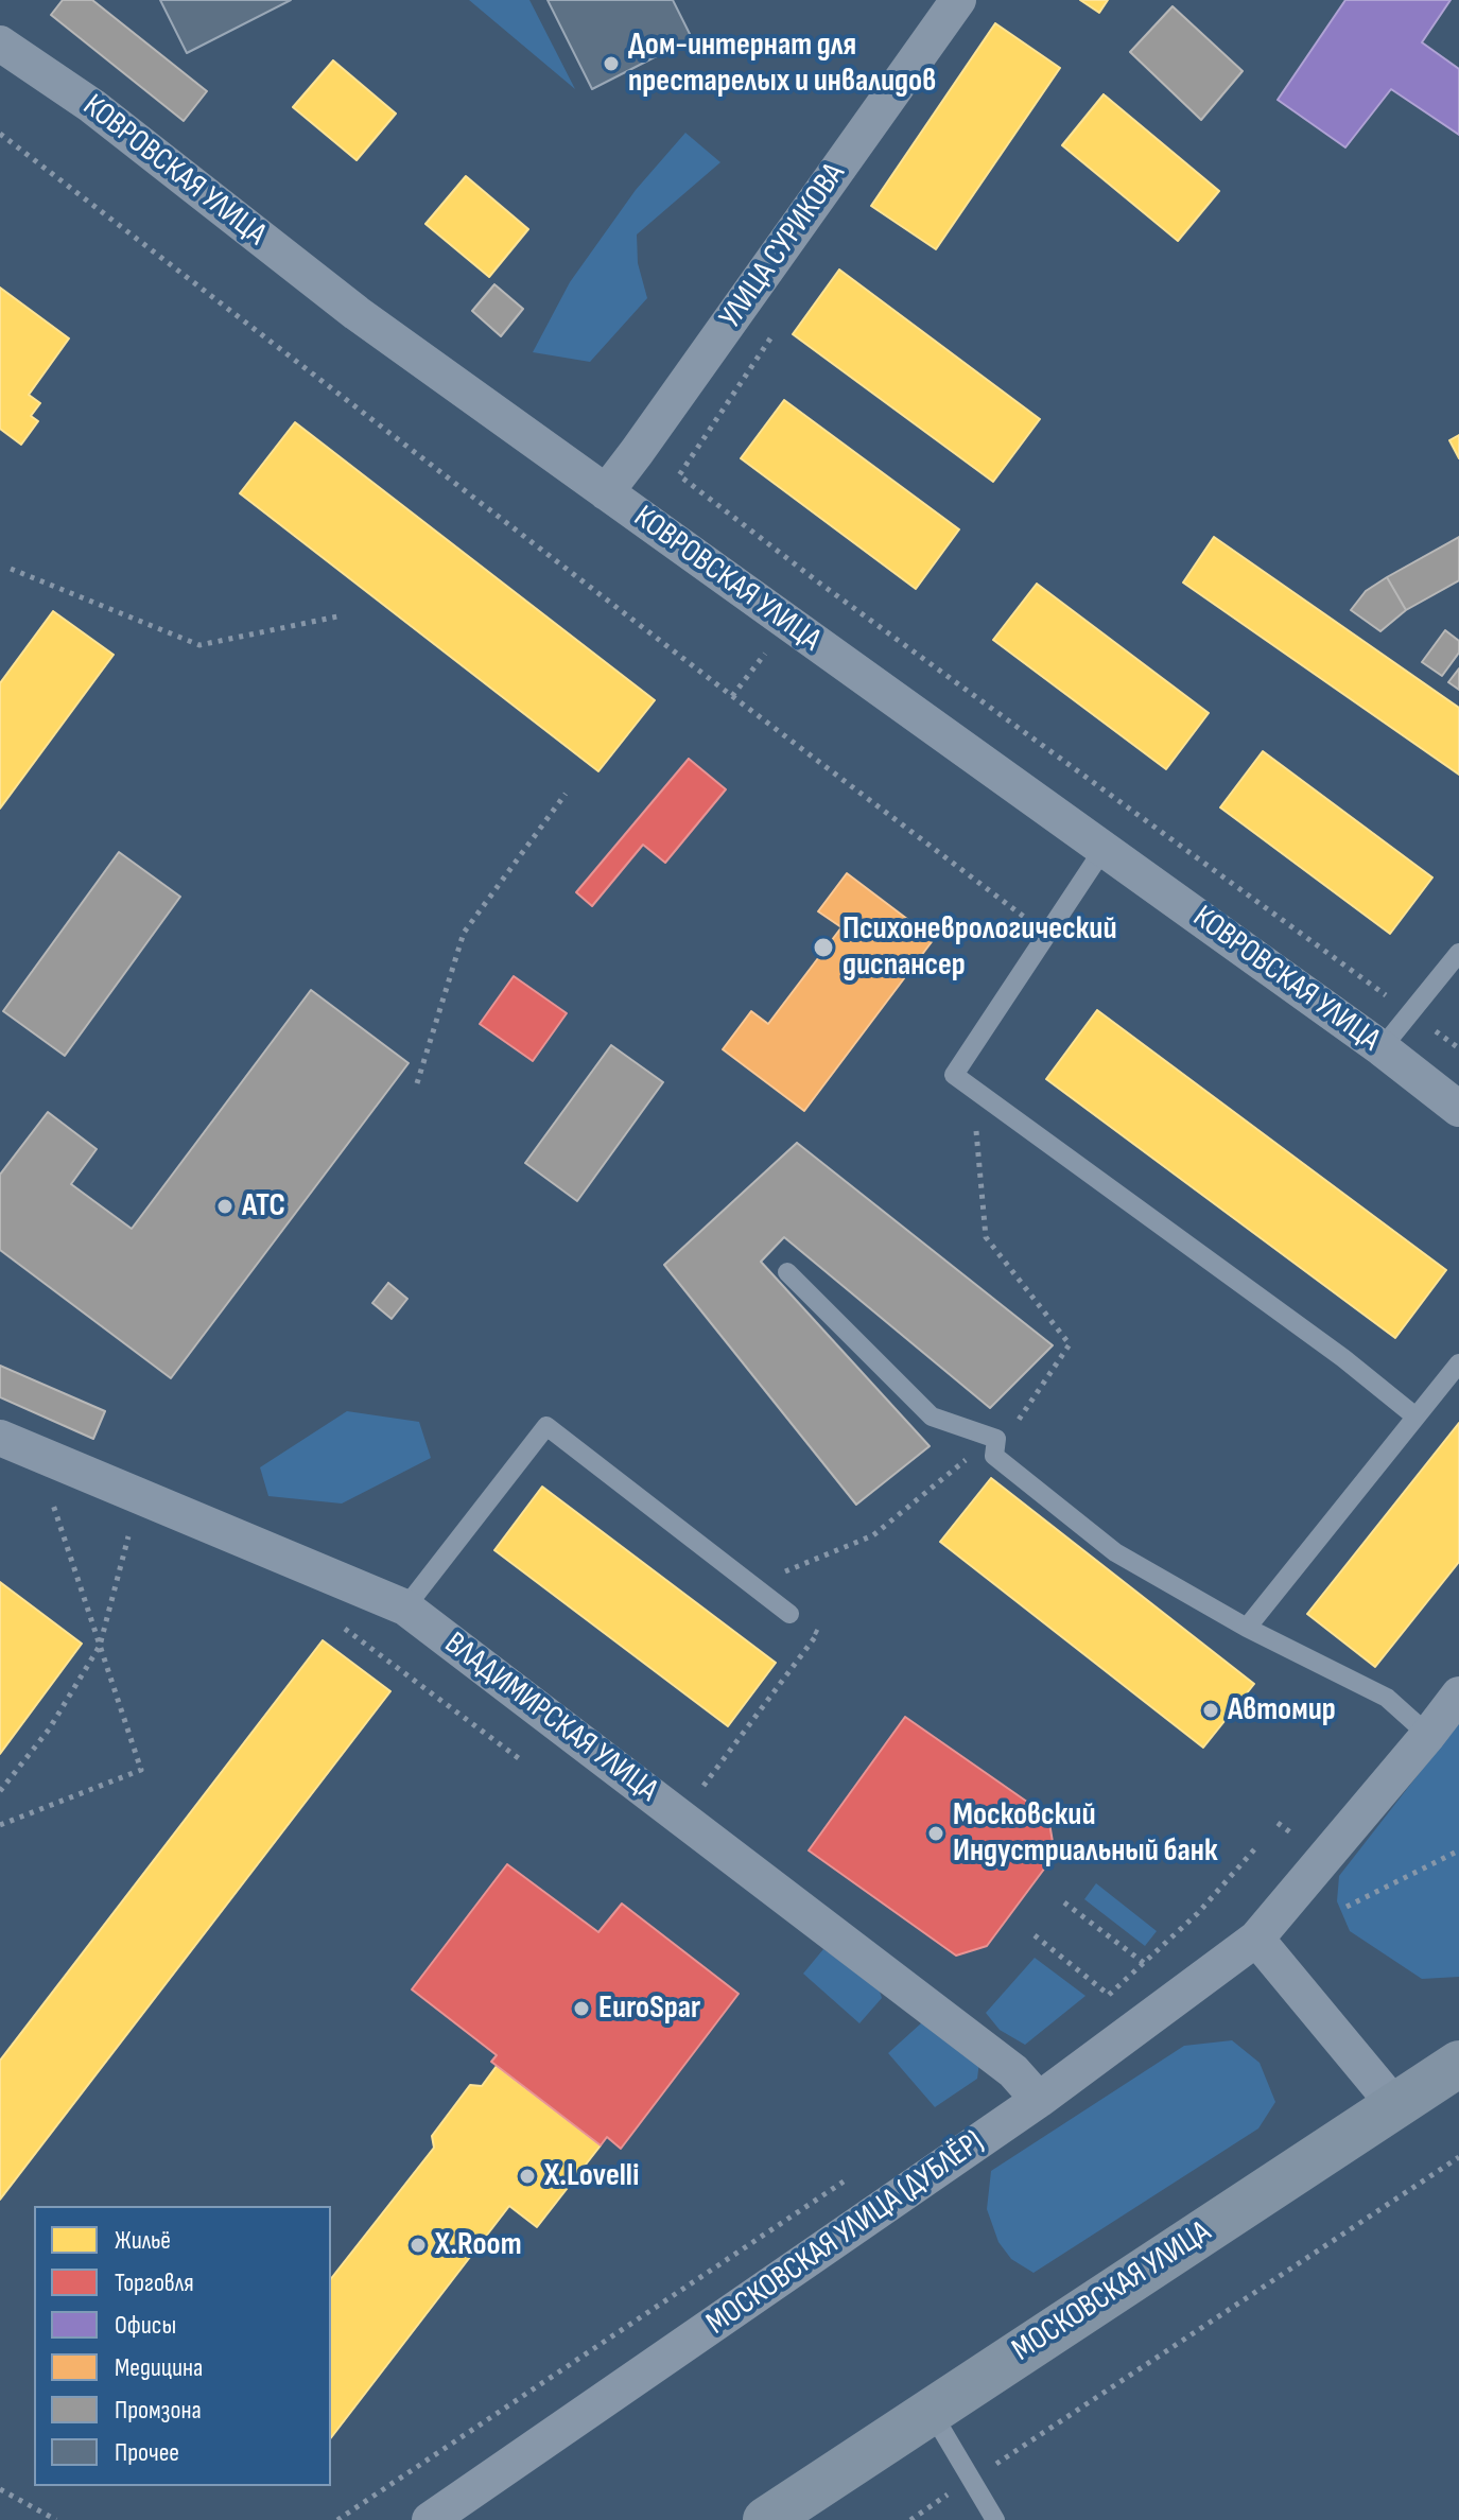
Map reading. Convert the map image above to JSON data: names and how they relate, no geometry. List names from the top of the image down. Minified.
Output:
{"streets":{"main road":["МОСКОВСКАЯ УЛИЦА"],"street":["КОВРОВСКАЯ УЛИЦА","УЛИЦА СУРИКОВА","ВЛАДИМИРСКАЯ УЛИЦА","МОСКОВСКАЯ УЛИЦА (ДУБЛЁР)"]},"crossings":[["КОВРОВСКАЯ УЛИЦА","УЛИЦА СУРИКОВА"],["ВЛАДИМИРСКАЯ УЛИЦА","МОСКОВСКАЯ УЛИЦА (ДУБЛЁР)"]],"places":["Дом-интернат для престарелых и инвалидов","Психоневрологический диспансер","АТС","Автомир","Московский Индустриальный банк","EuroSpar","X.Lovelli","Х.Room"],"legend":["Жильё","Торговля","Офисы","Медицина","Промзона","Прочее"]}
